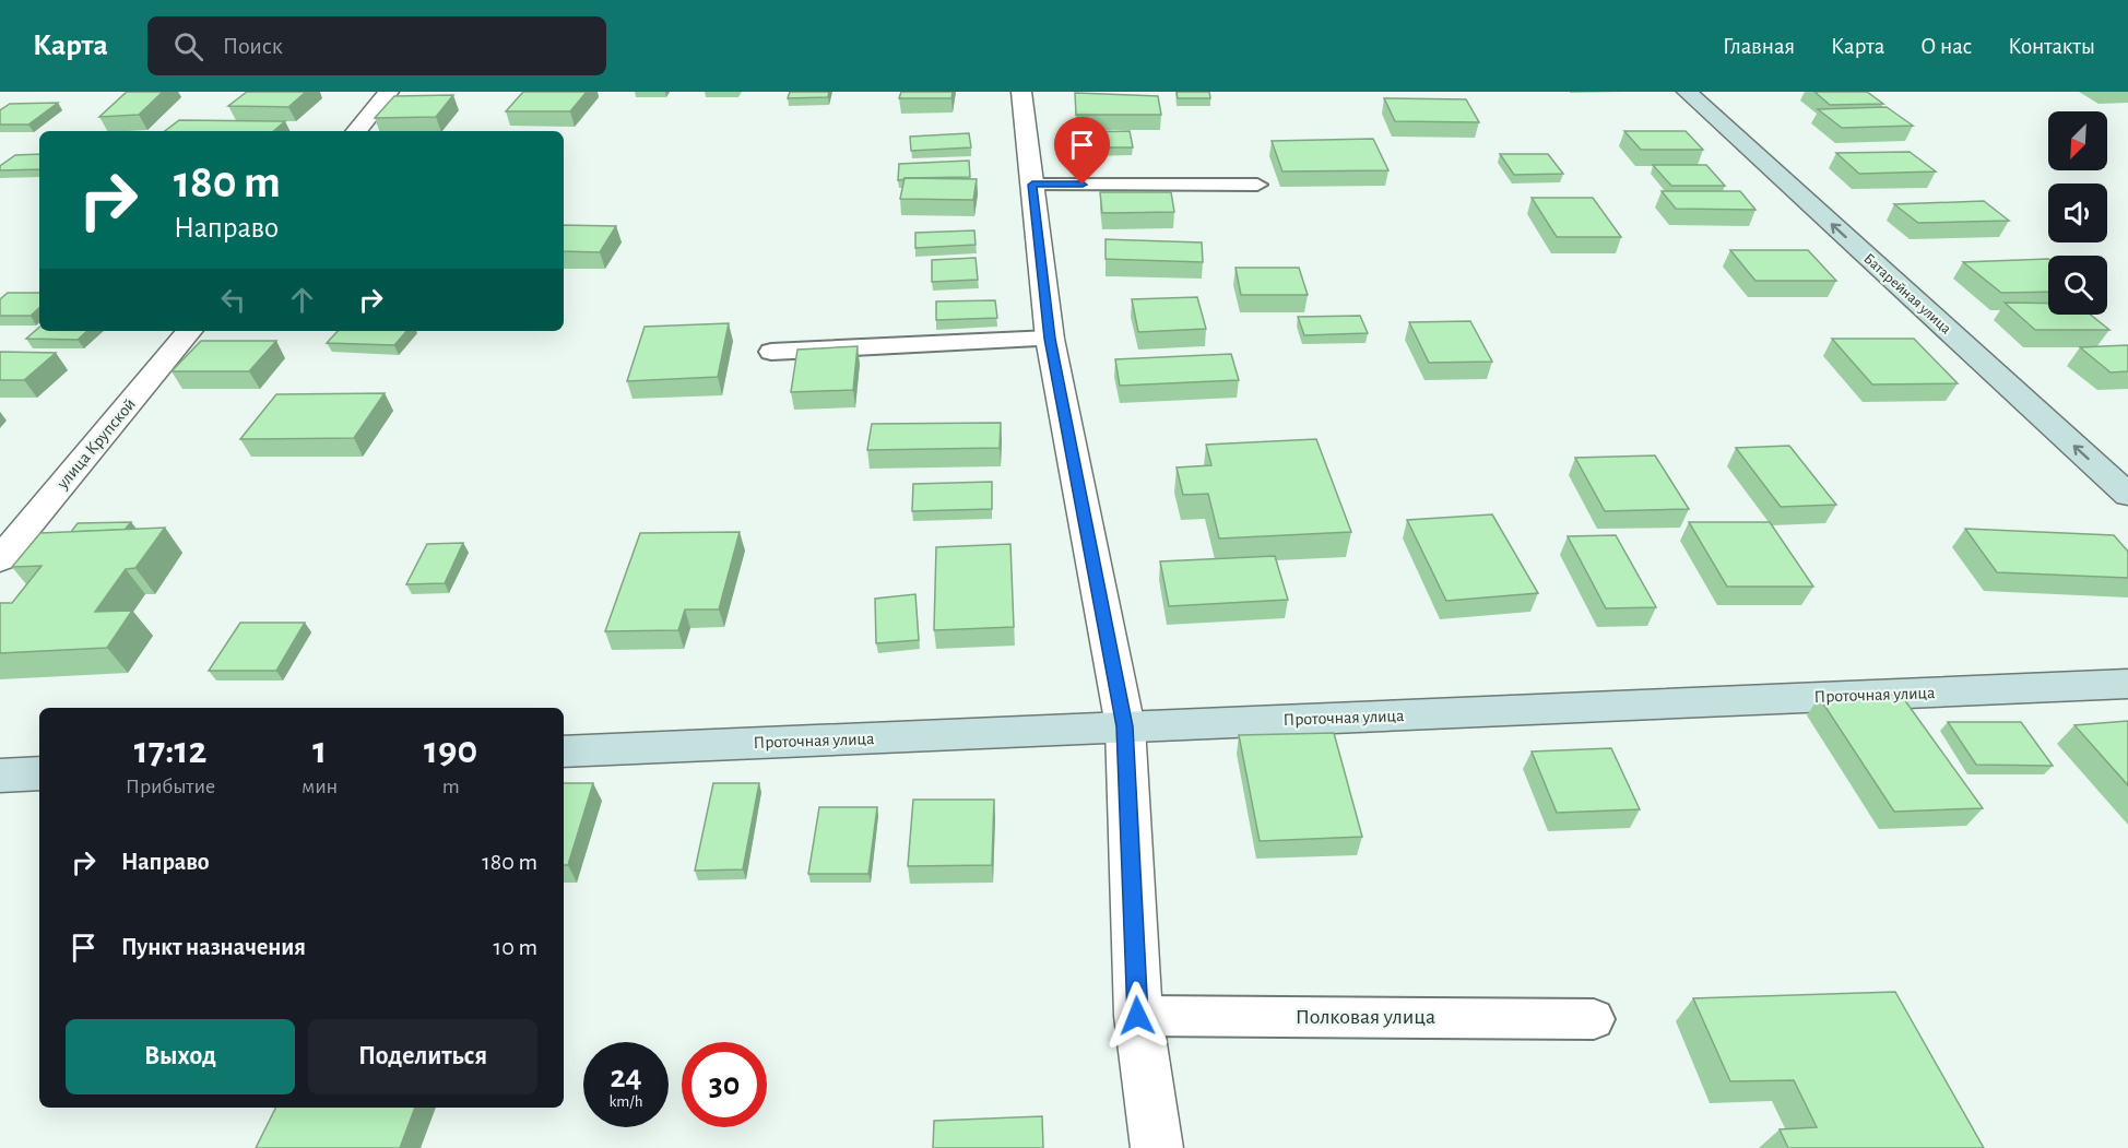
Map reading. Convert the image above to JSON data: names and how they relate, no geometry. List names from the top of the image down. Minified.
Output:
{"streets":{"street":["Батарейная улица","улица Крупской","Проточная улица"],"lane":["Полковая улица"]},"one_way":["Батарейная улица"],"north":"bottom left","page":{"header":"Карта","search":"Поиск","nav":["Главная","Карта","О нас","Контакты"],"turn":["180 m","Направо"],"eta":["17:12","Прибытие","1","мин","190","m"],"list":[{"name":"Направо","value":"180 m"},{"name":"Пункт назначения","value":"10 m"}],"buttons":["Выход","Поделиться"],"speed":"24 km/h","limit":"30"}}
